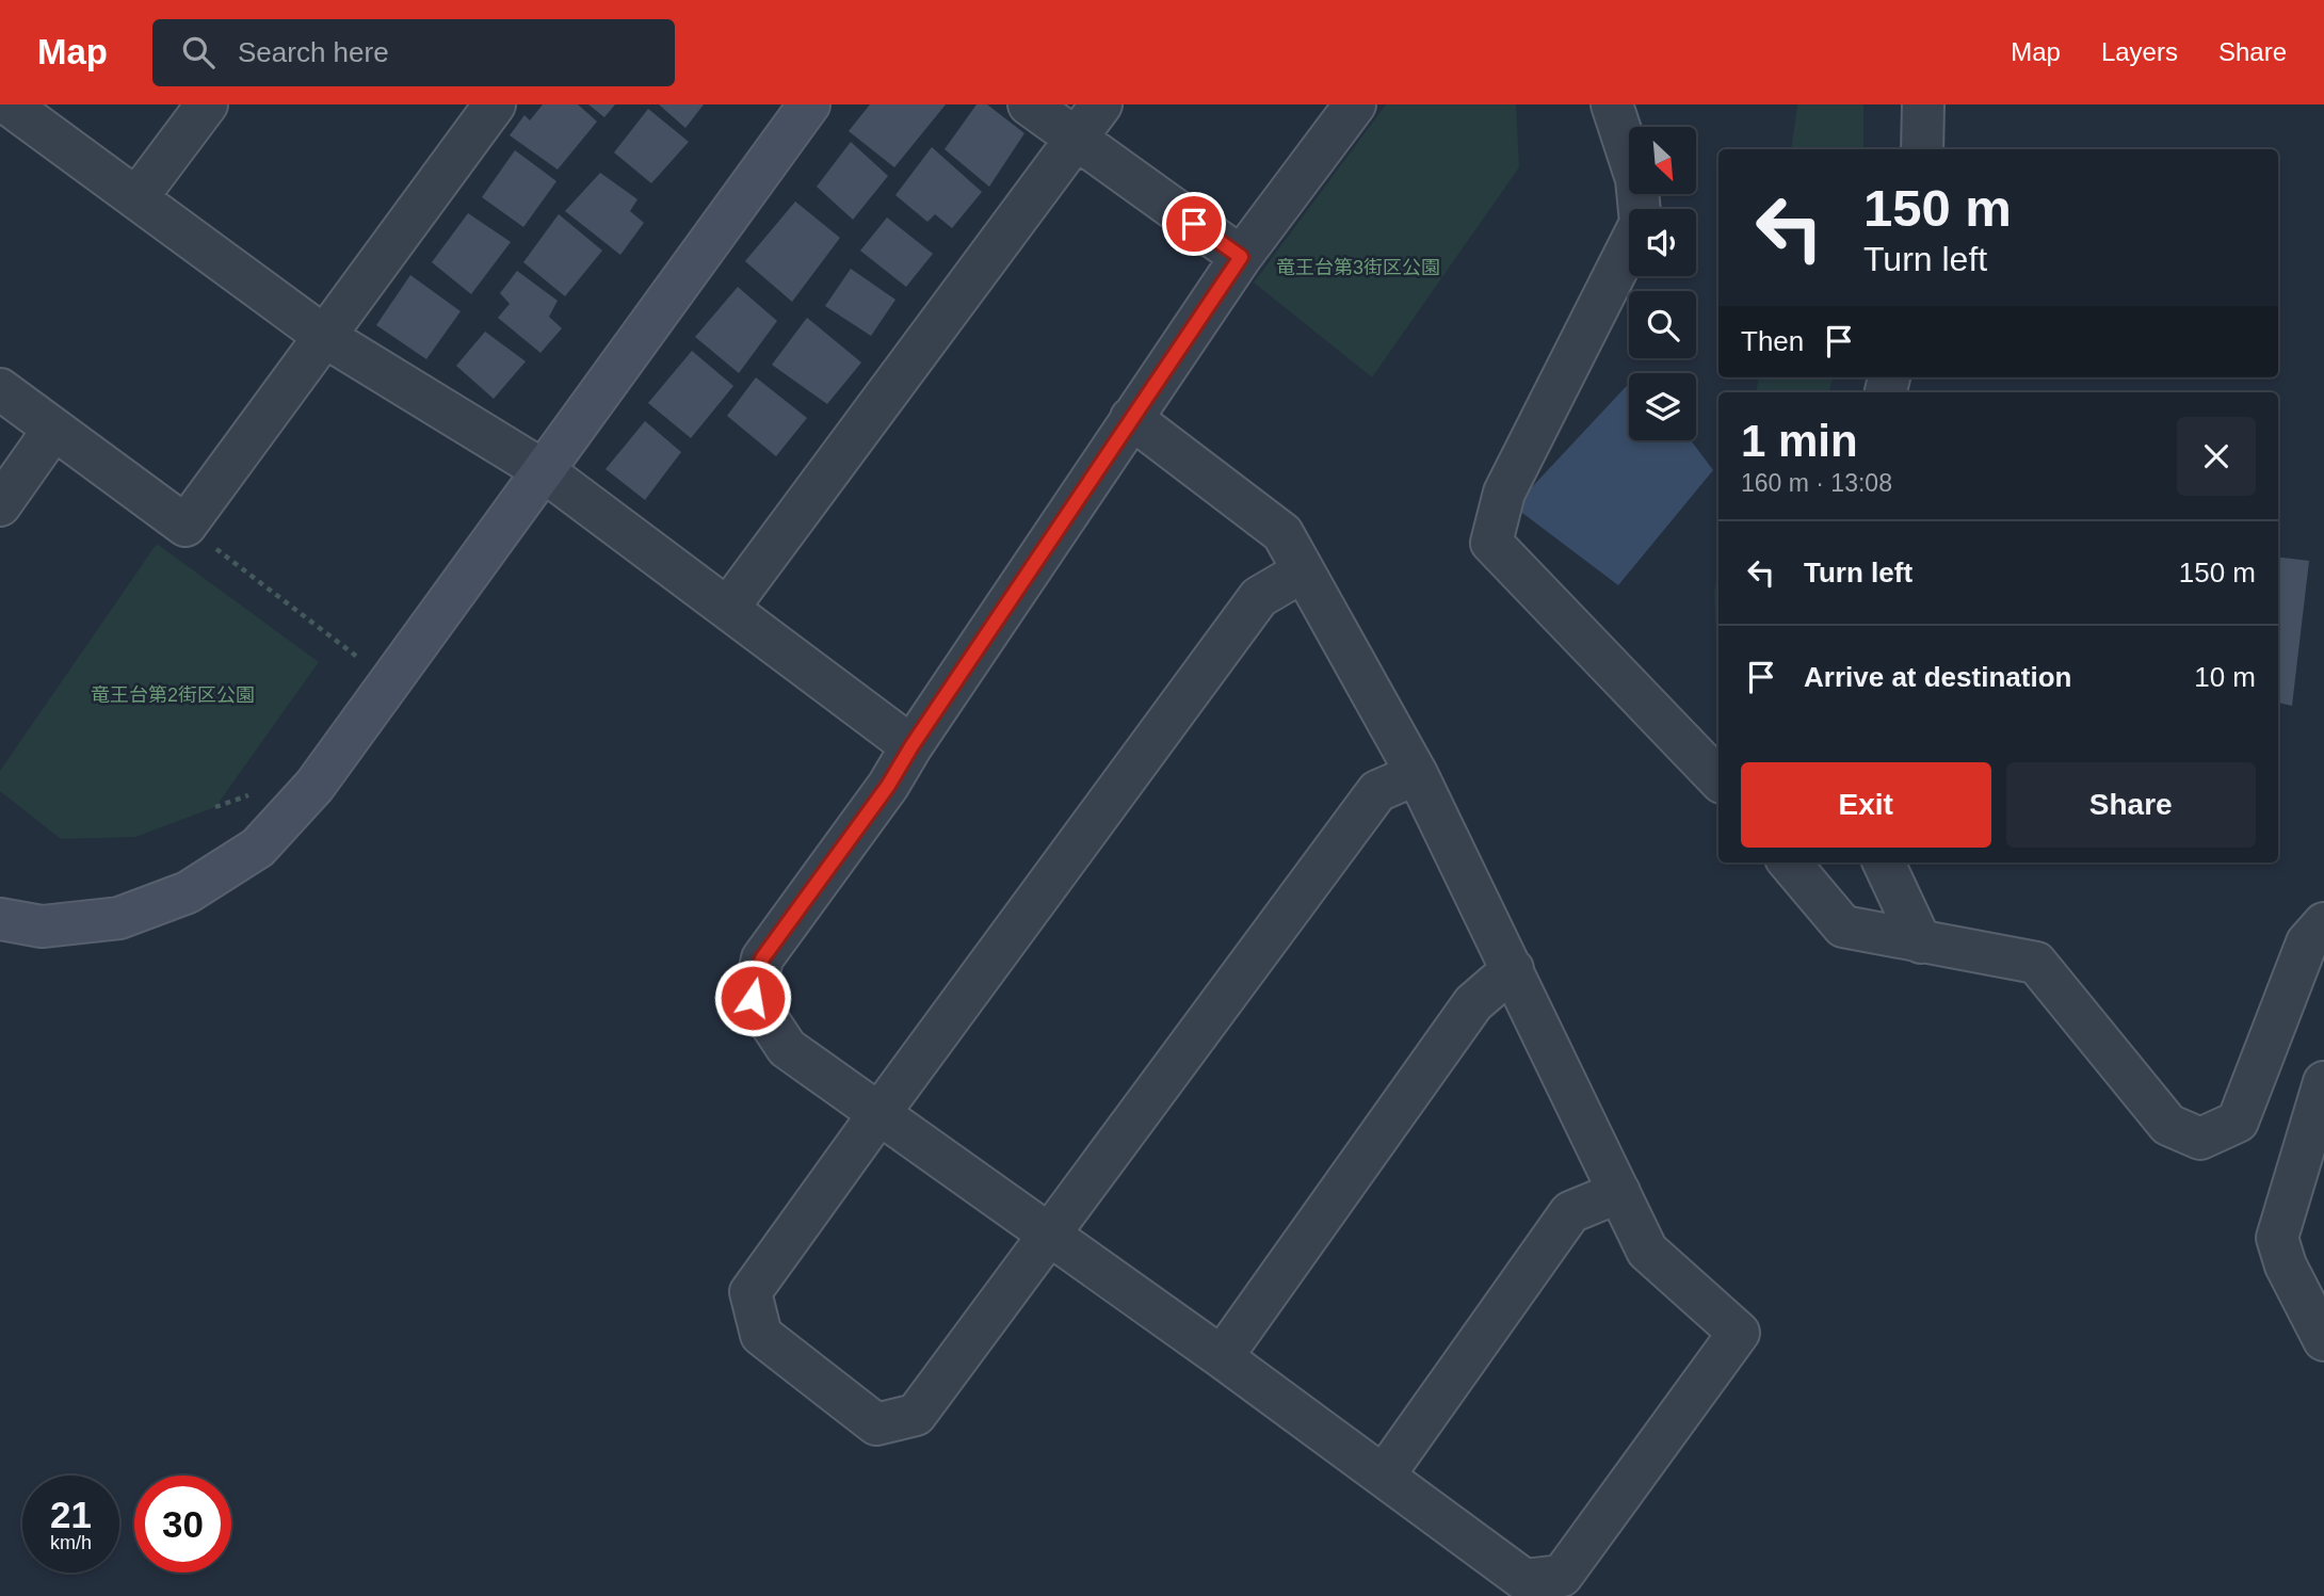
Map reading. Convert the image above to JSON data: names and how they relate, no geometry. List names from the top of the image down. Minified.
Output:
{"parks":["竜王台第3街区公園","竜王台第2街区公園"],"north":"bottom right","page":{"header":"Map","search":"Search here","nav":["Map","Layers","Share"],"turn":["150 m","Turn left"],"then":"Then","heading":["1 min","160 m · 13:08"],"list":[{"name":"Turn left","value":"150 m"},{"name":"Arrive at destination","value":"10 m"}],"buttons":["Exit","Share"],"speed":"21 km/h","limit":"30"}}
